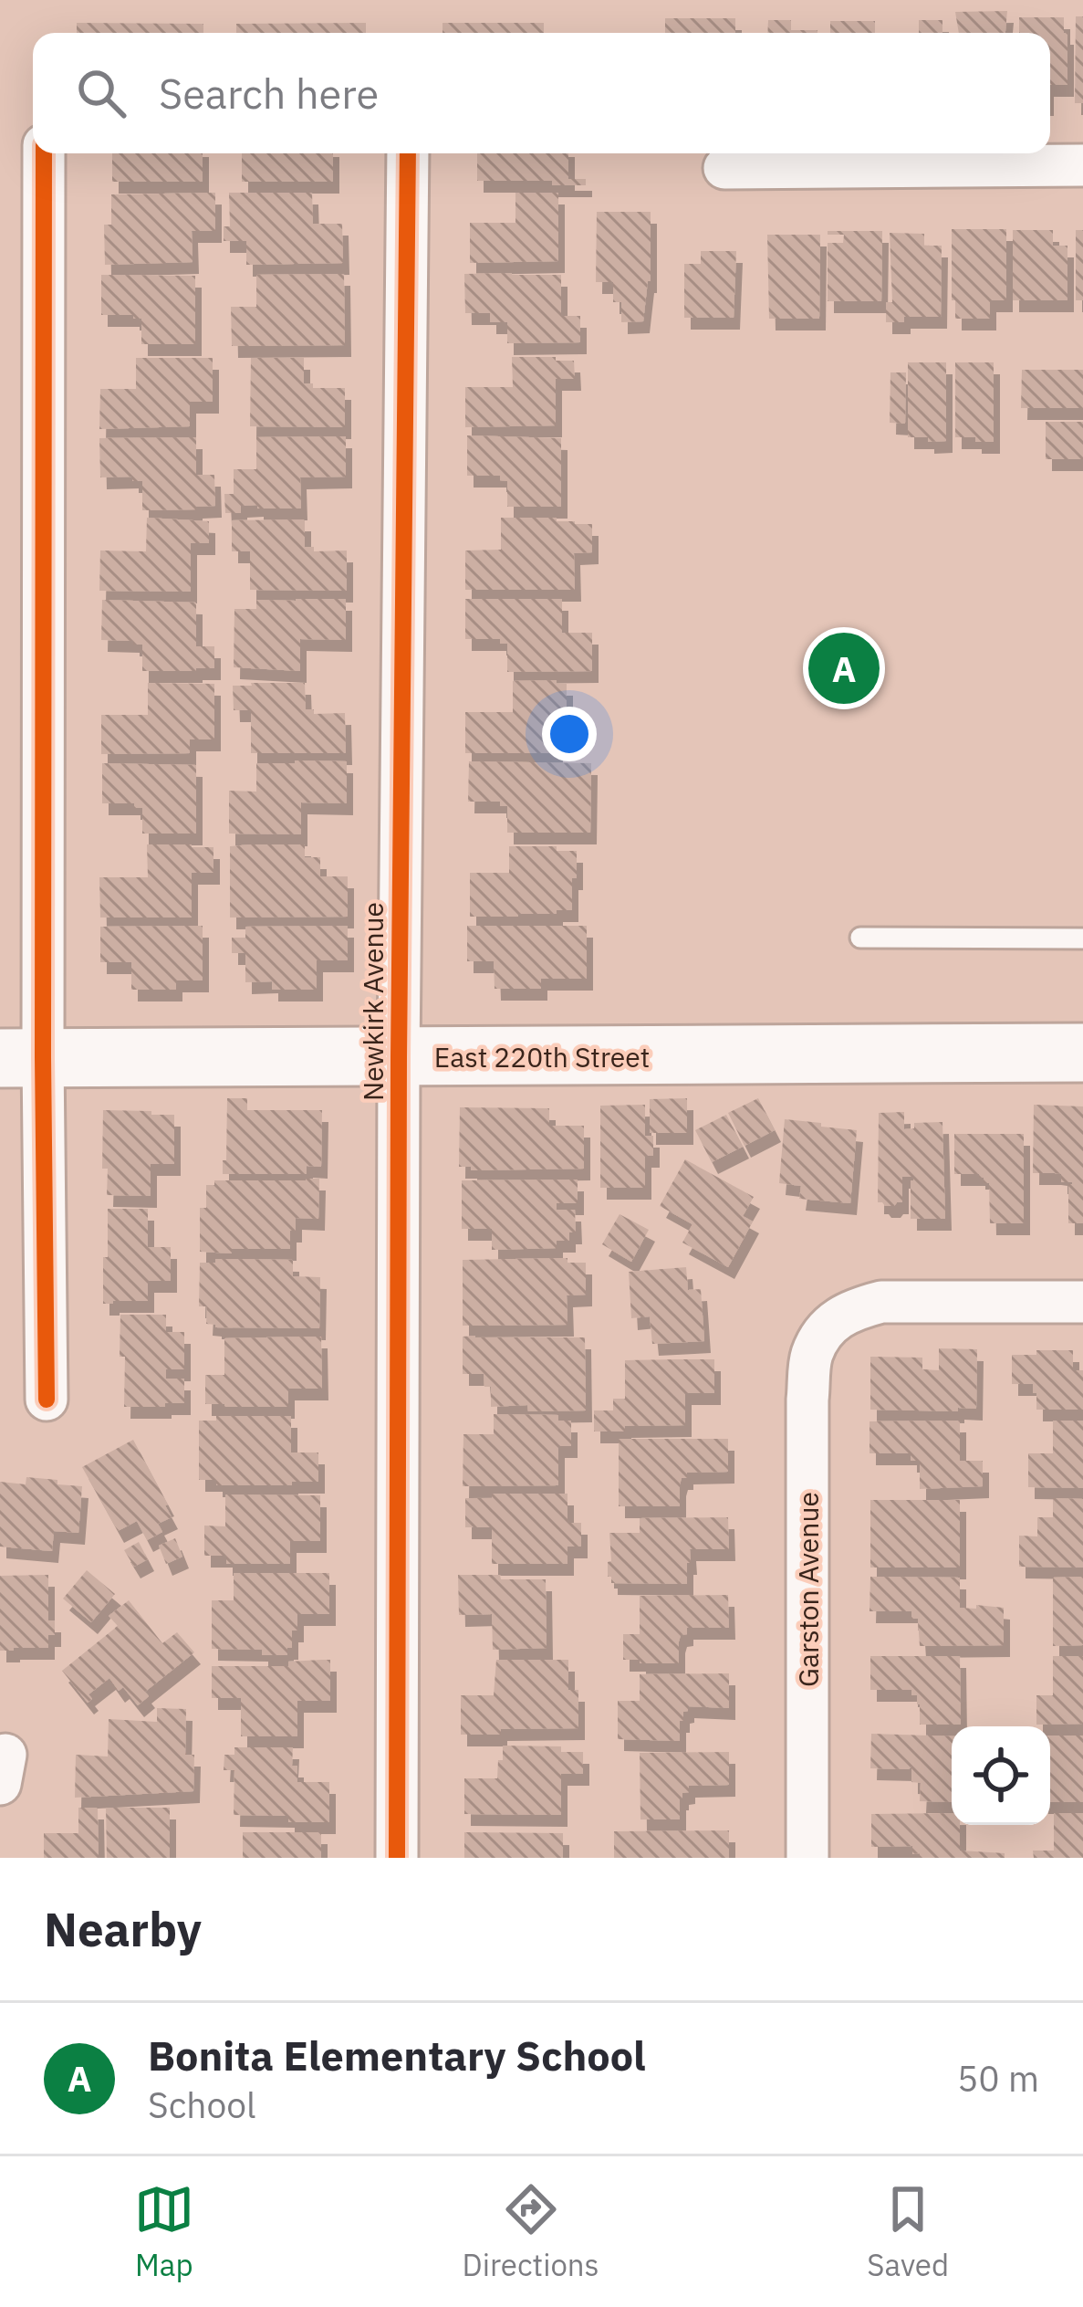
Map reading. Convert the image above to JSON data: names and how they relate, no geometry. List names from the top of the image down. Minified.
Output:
{"streets":{"street":["Newkirk Avenue","East 220th Street","Garston Avenue"]},"crossings":[["Newkirk Avenue","East 220th Street"]],"page":{"search":"Search here","pins":"A","heading":"Nearby","list":[{"mark":"A","name":"Bonita Elementary School","note":"School","value":"50 m"}],"nav":["Map","Directions","Saved"]}}
